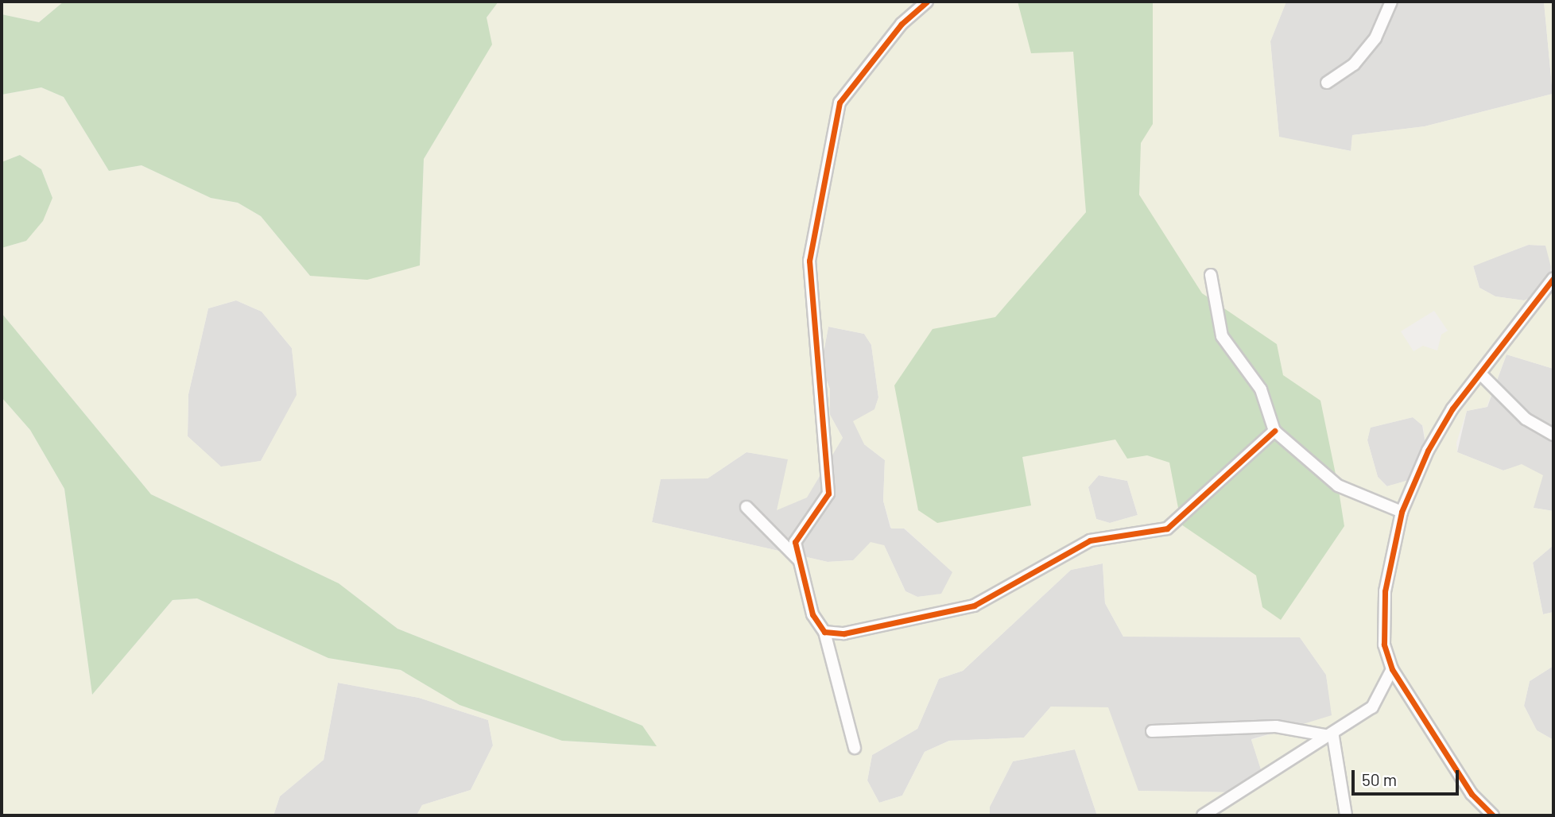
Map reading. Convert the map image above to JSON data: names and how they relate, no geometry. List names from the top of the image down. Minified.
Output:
{"scale_bar":"50 m"}
